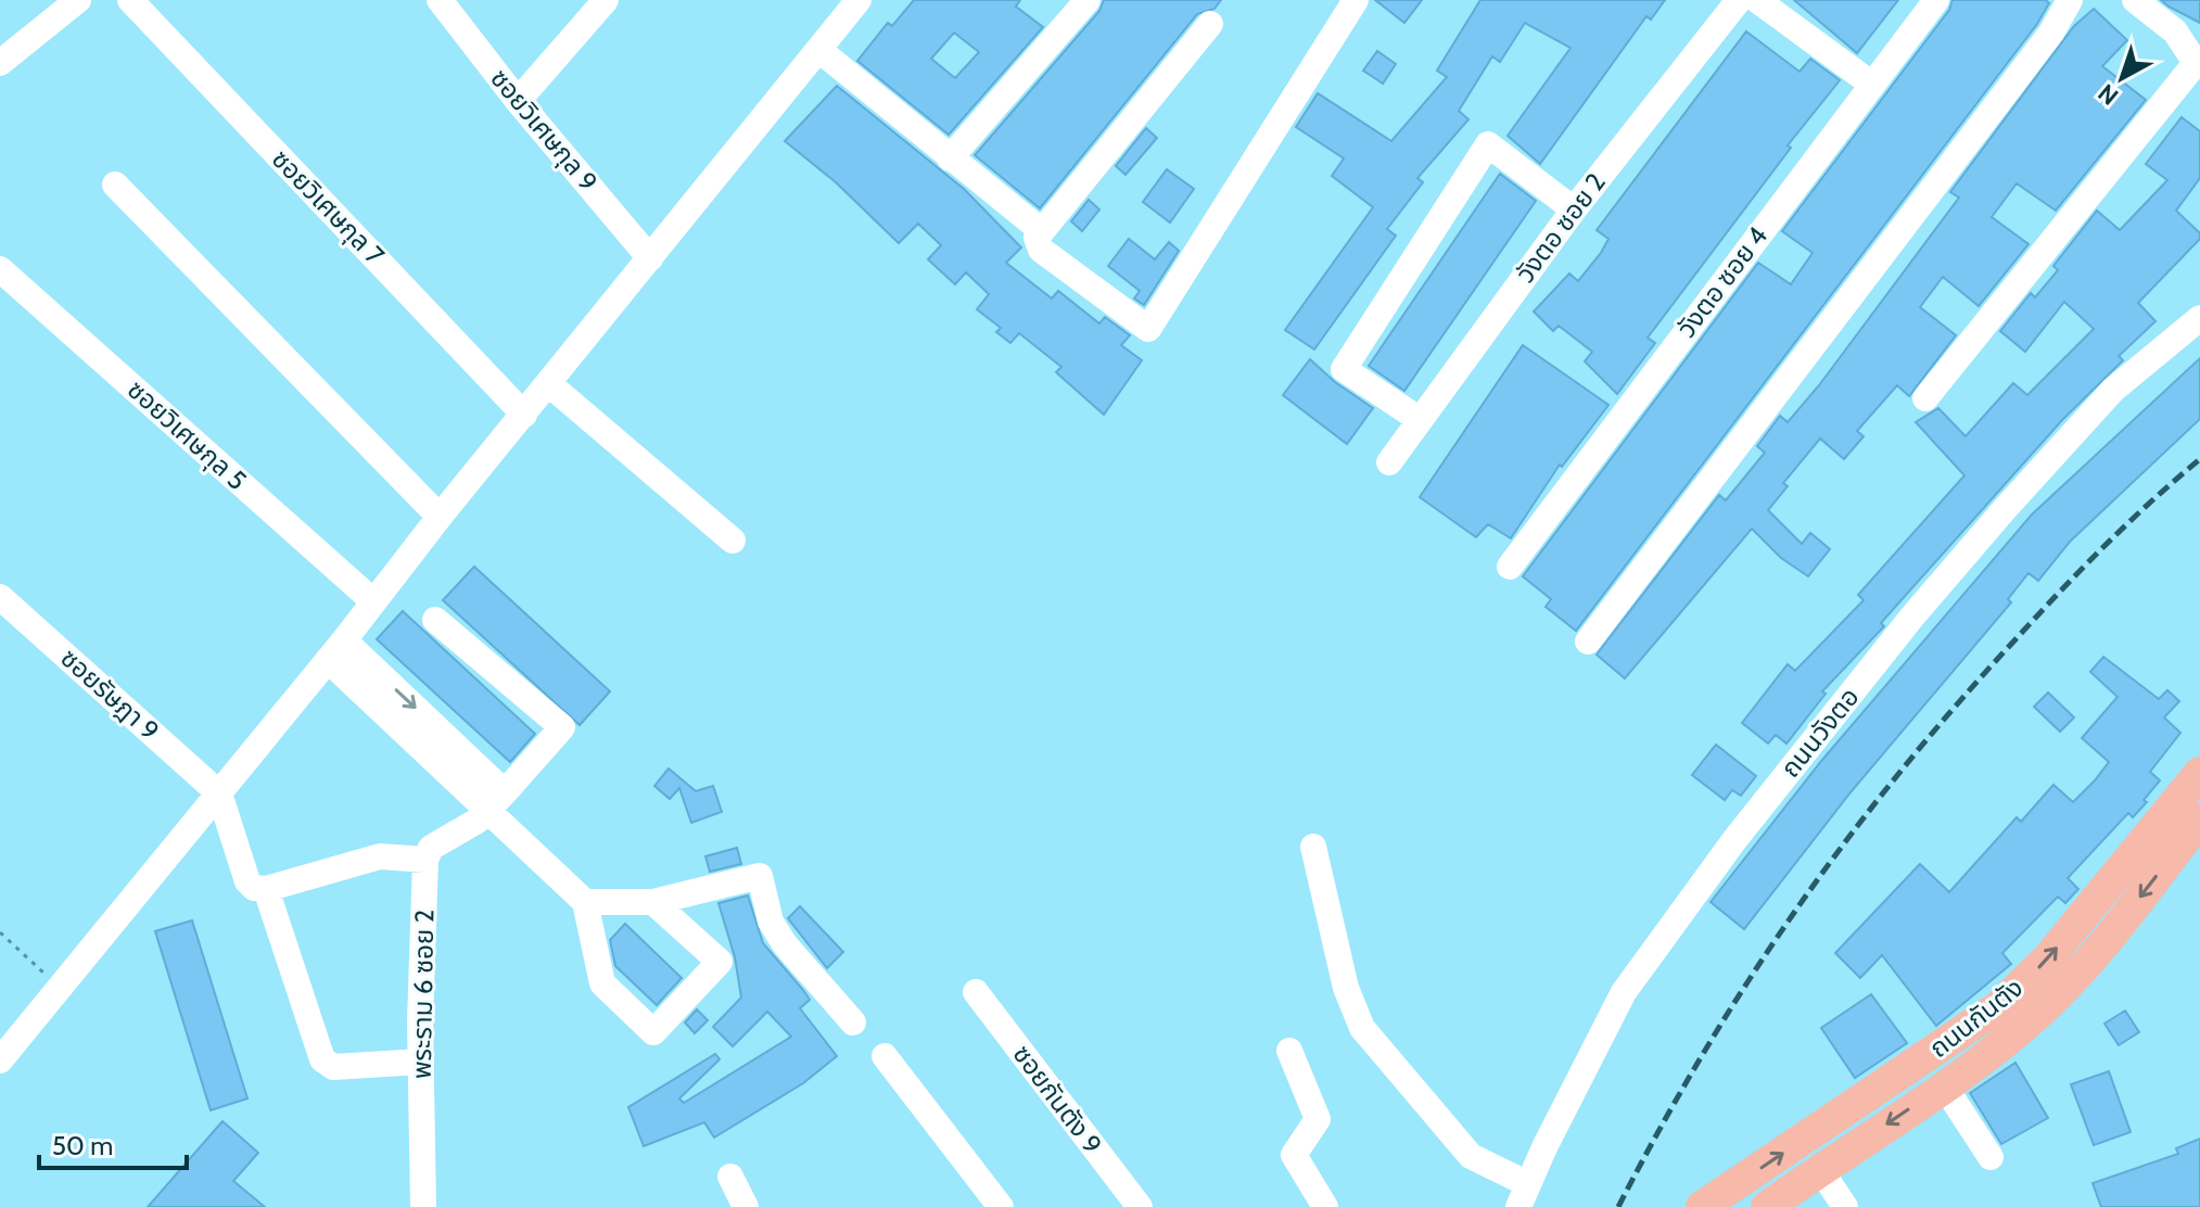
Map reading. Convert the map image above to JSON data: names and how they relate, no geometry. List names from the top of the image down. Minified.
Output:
{"streets":{"main road":["ถนนกันตัง"],"street":["ซอยวิเศษกุล 9","ซอยวิเศษกุล 7","วังตอ ซอย 2","วังตอ ซอย 4","ซอยวิเศษกุล 5","ซอยรัษฎา 9","ถนนวังตอ","พระราม 6 ซอย 2","ซอยกันตัง 9"]},"scale_bar":"50 m","north":"bottom left"}
